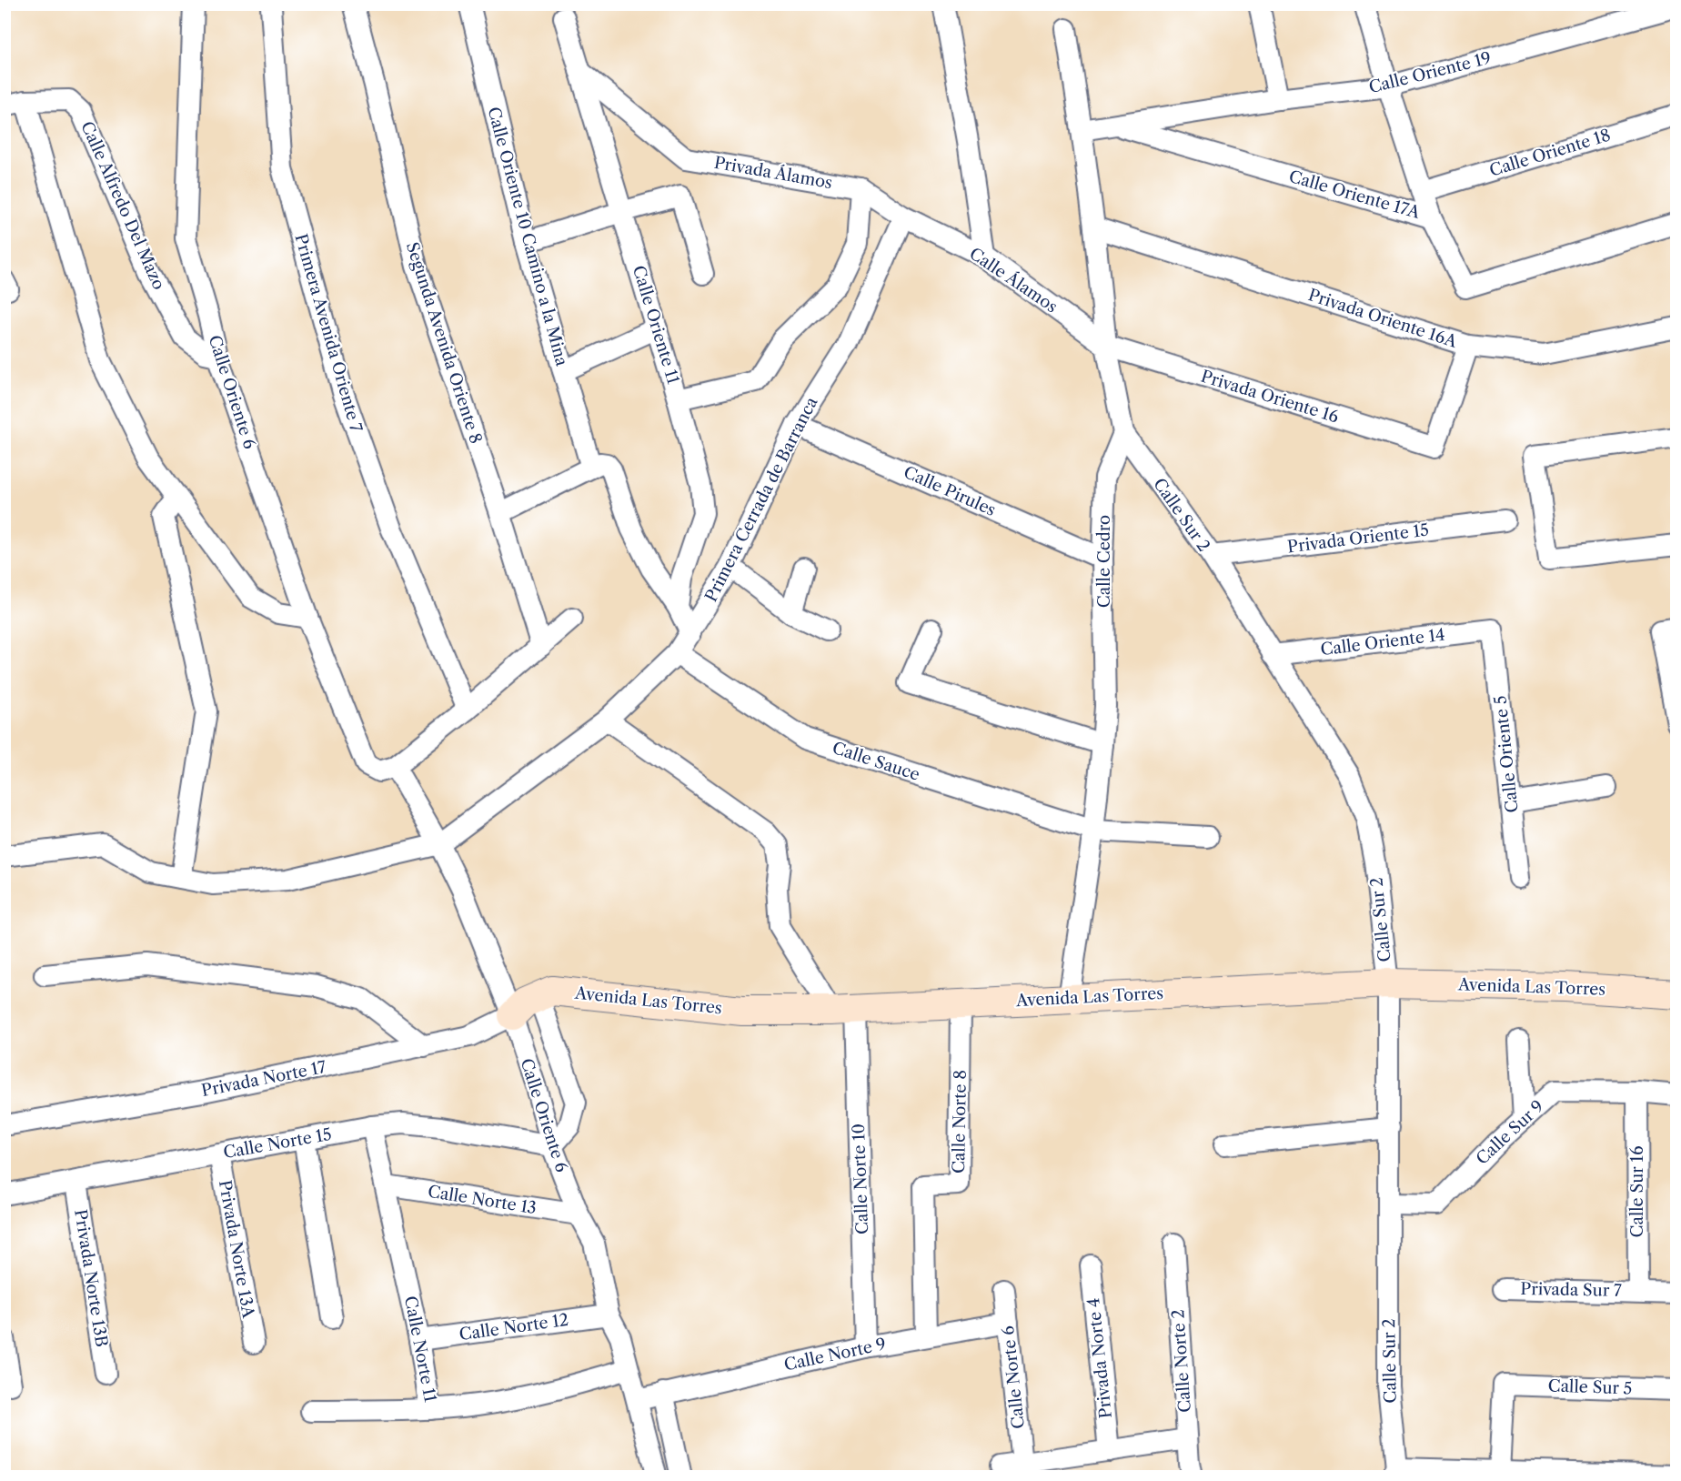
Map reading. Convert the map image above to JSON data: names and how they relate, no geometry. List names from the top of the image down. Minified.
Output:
{"streets":{"main road":["Avenida Las Torres"],"street":["Calle Oriente 19","Calle Oriente 18","Privada Álamos","Calle Oriente 17A","Calle Alfredo Del Mazo","Calle Oriente 10 Camino a la Mina","Calle Álamos","Privada Oriente 16A","Calle Oriente 11","Primera Avenida Oriente 7","Segunda Avenida Oriente 8","Calle Oriente 6","Privada Oriente 16","Calle Pirules","Primera Cerrada de Barranca","Calle Sur 2","Privada Oriente 15","Calle Cedro","Calle Oriente 14","Calle Oriente 5","Calle Sauce","Privada Norte 17","Calle Norte 8","Calle Sur 9","Calle Norte 15","Calle Norte 10","Calle Sur 16","Calle Norte 13","Privada Norte 13A","Privada Norte 13B","Privada Sur 7","Calle Norte 12","Calle Norte 11","Calle Norte 9","Privada Norte 4","Calle Norte 2","Calle Norte 6","Calle Sur 5"]},"crossings":[["Calle Oriente 19","Calle Oriente 17A"],["Privada Álamos","Calle Álamos"],["Privada Álamos","Calle Oriente 11"],["Calle Alfredo Del Mazo","Calle Oriente 6"],["Calle Oriente 10 Camino a la Mina","Calle Oriente 11"],["Calle Álamos","Privada Oriente 16"],["Calle Álamos","Primera Cerrada de Barranca"],["Privada Oriente 16A","Privada Oriente 16"],["Calle Oriente 6","Primera Cerrada de Barranca"],["Calle Oriente 6","Avenida Las Torres"],["Calle Oriente 6","Privada Norte 17"],["Calle Oriente 6","Calle Norte 15"],["Calle Oriente 6","Calle Norte 13"],["Calle Oriente 6","Calle Norte 12"],["Calle Oriente 6","Calle Norte 11"],["Calle Oriente 6","Calle Norte 9"],["Calle Pirules","Primera Cerrada de Barranca"],["Calle Pirules","Calle Cedro"],["Primera Cerrada de Barranca","Calle Sauce"],["Calle Sur 2","Privada Oriente 15"],["Calle Sur 2","Calle Cedro"],["Calle Sur 2","Calle Oriente 14"],["Calle Sur 2","Avenida Las Torres"],["Calle Sur 2","Calle Sur 9"],["Calle Cedro","Calle Sauce"],["Calle Cedro","Avenida Las Torres"],["Calle Oriente 14","Calle Oriente 5"],["Avenida Las Torres","Privada Norte 17"],["Avenida Las Torres","Calle Norte 8"],["Avenida Las Torres","Calle Norte 10"],["Calle Norte 8","Calle Norte 9"],["Calle Sur 9","Calle Sur 16"],["Calle Norte 15","Privada Norte 13A"],["Calle Norte 15","Privada Norte 13B"],["Calle Norte 15","Calle Norte 11"],["Calle Norte 10","Calle Norte 9"],["Calle Sur 16","Privada Sur 7"],["Calle Norte 13","Calle Norte 11"],["Calle Norte 12","Calle Norte 11"],["Calle Norte 9","Calle Norte 6"]]}
